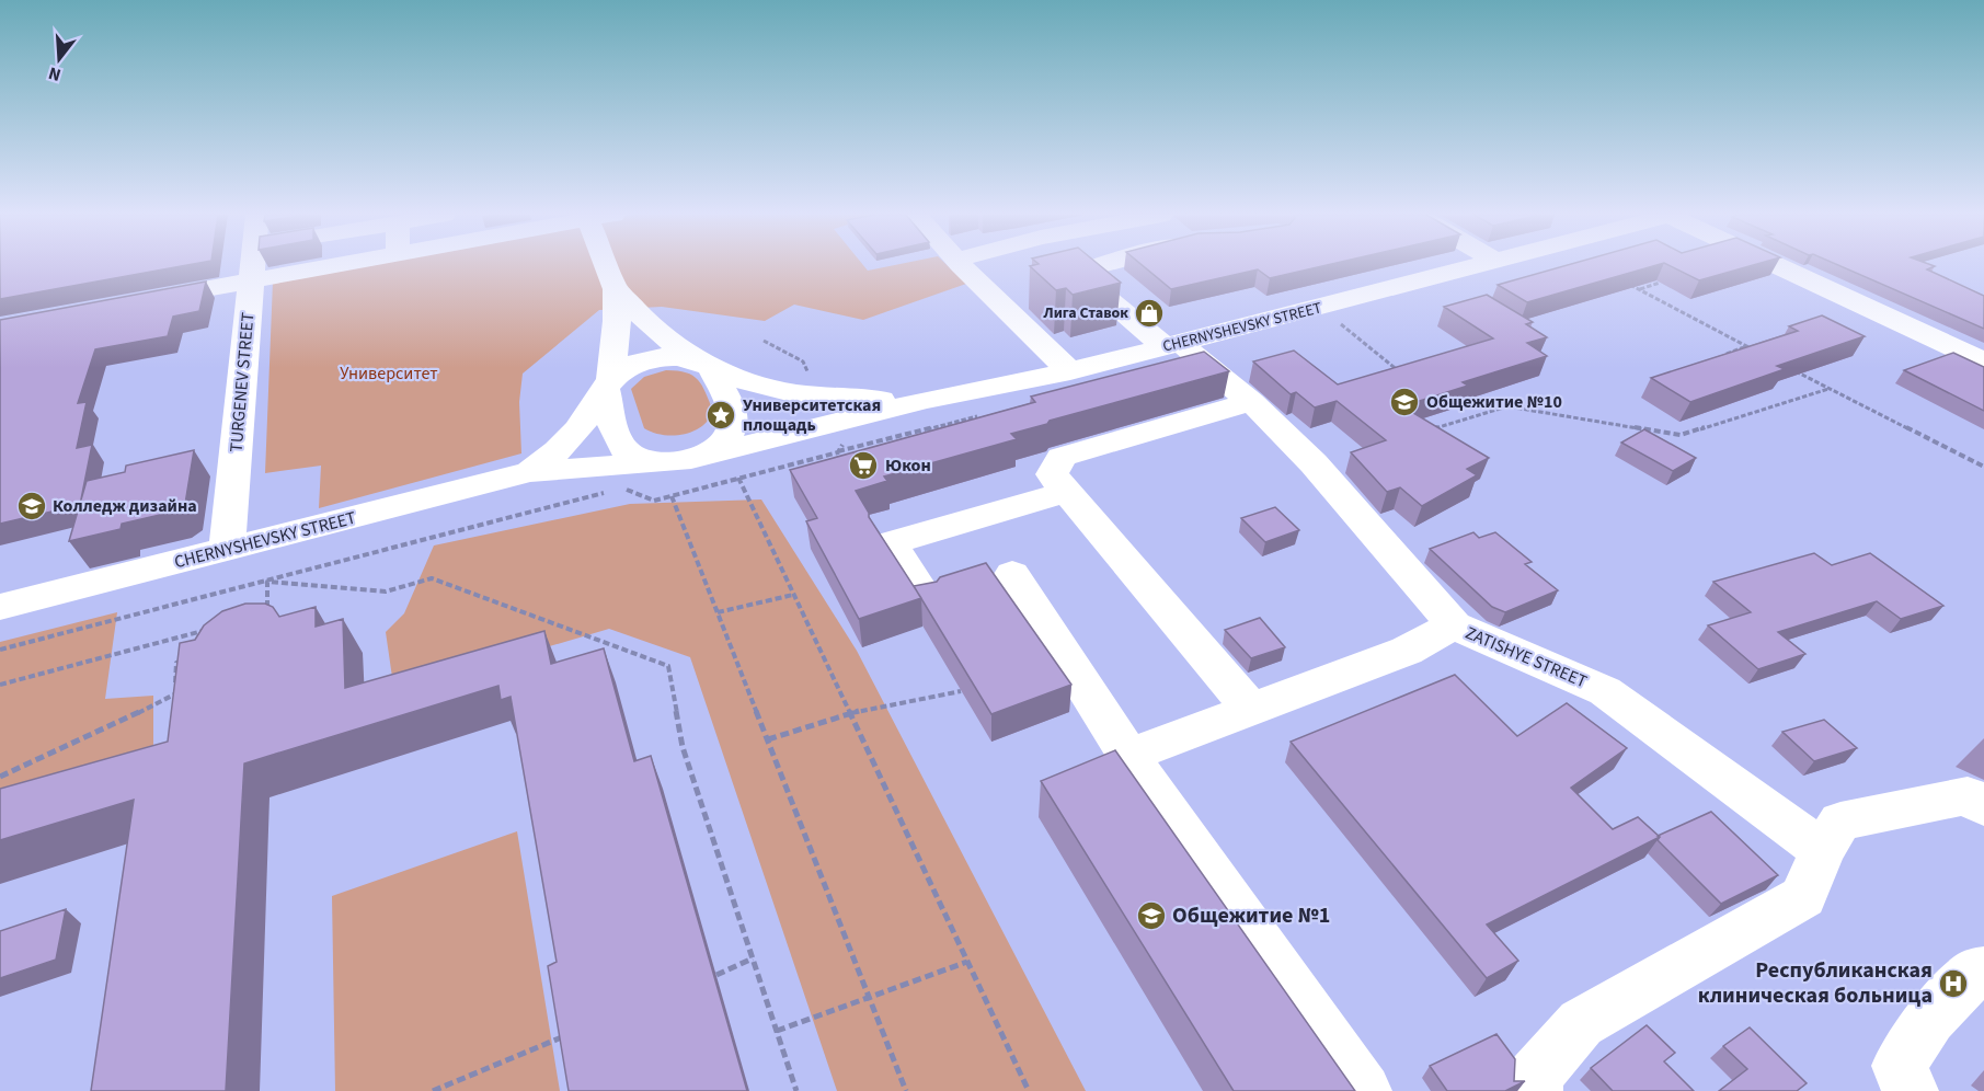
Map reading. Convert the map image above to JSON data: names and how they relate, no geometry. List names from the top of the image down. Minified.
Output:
{"streets":{"street":["CHERNYSHEVSKY STREET","TURGENEV STREET","ZATISHYE STREET"]},"crossings":[["CHERNYSHEVSKY STREET","TURGENEV STREET"],["CHERNYSHEVSKY STREET","ZATISHYE STREET"]],"parks":["Университет"],"places":{"shop":["Лига Ставок"],"school or university":["Общежитие №10","Колледж дизайна","Общежитие №1"],"place":["Университетская площадь"],"supermarket":["Юкон"],"hospital":["Республиканская клиническая больница"]},"north":"bottom"}
